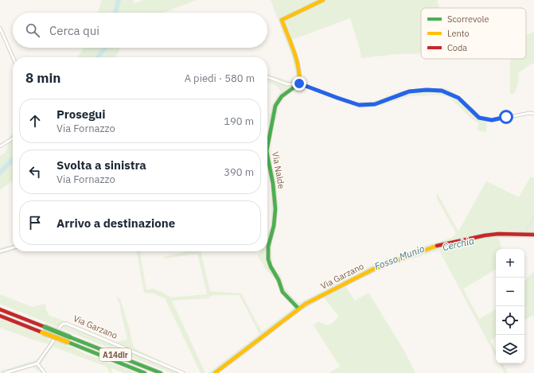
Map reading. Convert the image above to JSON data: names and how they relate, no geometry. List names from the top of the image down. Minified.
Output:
{"streets":{"main road":["Via Nalde","Via Garzano","A14dir"]},"crossings":[["Via Nalde","Via Garzano"]],"water":["Cerchia","Fosso Munio"],"legend":["Scorrevole","Lento","Coda"],"page":{"search":"Cerca qui","heading":["8 min","A piedi · 580 m"],"list":[["Prosegui","Via Fornazzo","190 m"],["Svolta a sinistra","Via Fornazzo","390 m"],"Arrivo a destinazione"],"map_buttons":["+","−"]}}
